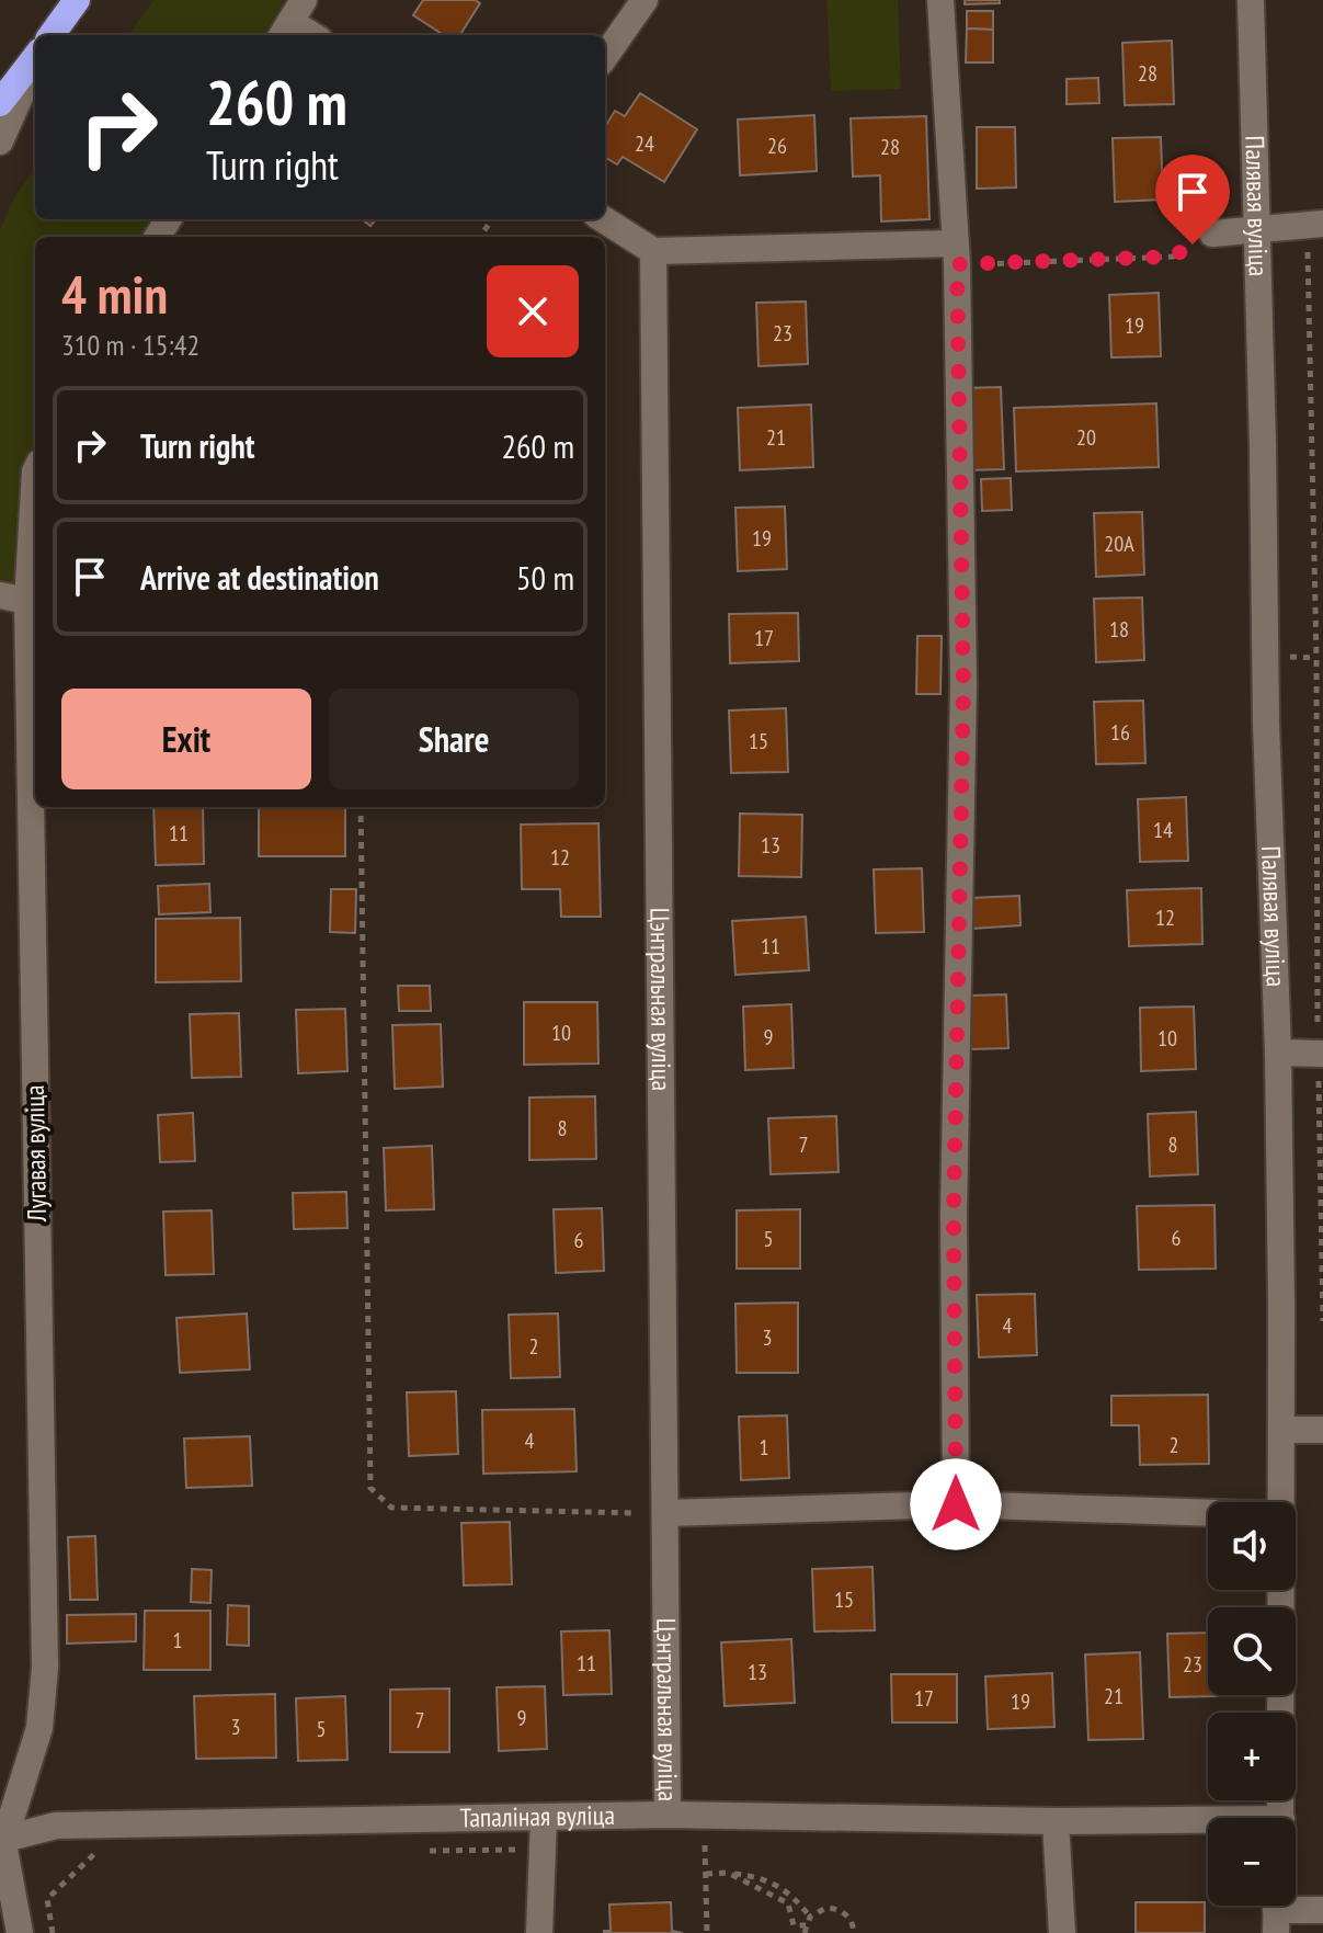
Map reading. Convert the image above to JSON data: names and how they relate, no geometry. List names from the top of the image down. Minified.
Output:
{"streets":{"street":["Палявая вуліца","Цэнтральная вуліца","Лугавая вуліца","Тапаліная вуліца"]},"crossings":[["Цэнтральная вуліца","Тапаліная вуліца"],["Лугавая вуліца","Тапаліная вуліца"]],"house_numbers":["28","24","26","28","19","23","21","20","19","20А","18","17","16","15","14","11","13","12","12","11","10","9","10","8","7","8","6","5","6","4","3","2","4","2","1","15","1","11","23","13","21","17","19","9","7","3","5"],"page":{"turn":["260 m","Turn right"],"heading":["4 min","310 m · 15:42"],"list":[{"name":"Turn right","value":"260 m"},{"name":"Arrive at destination","value":"50 m"}],"buttons":["Exit","Share"],"map_buttons":["+","−"]}}
